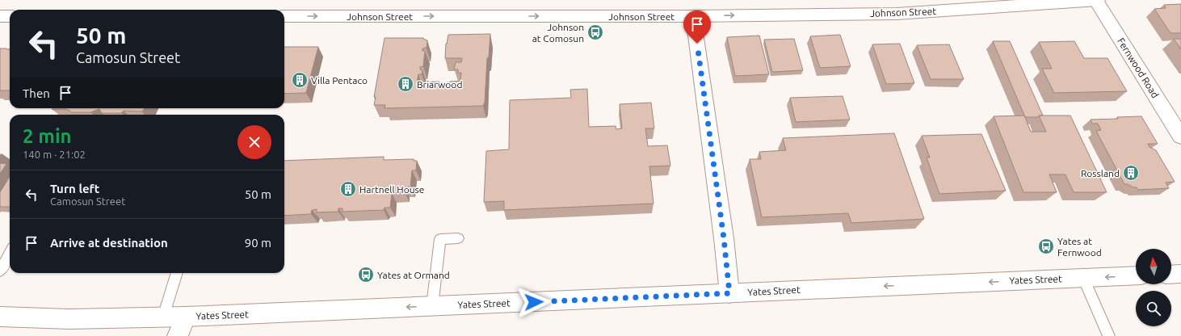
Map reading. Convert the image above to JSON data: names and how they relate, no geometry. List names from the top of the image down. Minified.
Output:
{"streets":{"main road":["Johnson Street","Fernwood Road","Yates Street"]},"crossings":[["Johnson Street","Fernwood Road"]],"one_way":["Johnson Street","Yates Street"],"places":{"bus stop":["Johnson at Comosun","Yates at Fernwood","Yates at Ormand"],"building":["Villa Pentaco","Briarwood","Rossland","Hartnell House"]},"north":"top","page":{"turn":["50 m","Camosun Street"],"then":"Then","heading":["2 min","140 m · 21:02"],"list":[{"name":"Turn left","note":"Camosun Street","value":"50 m"},{"name":"Arrive at destination","value":"90 m"}]}}
